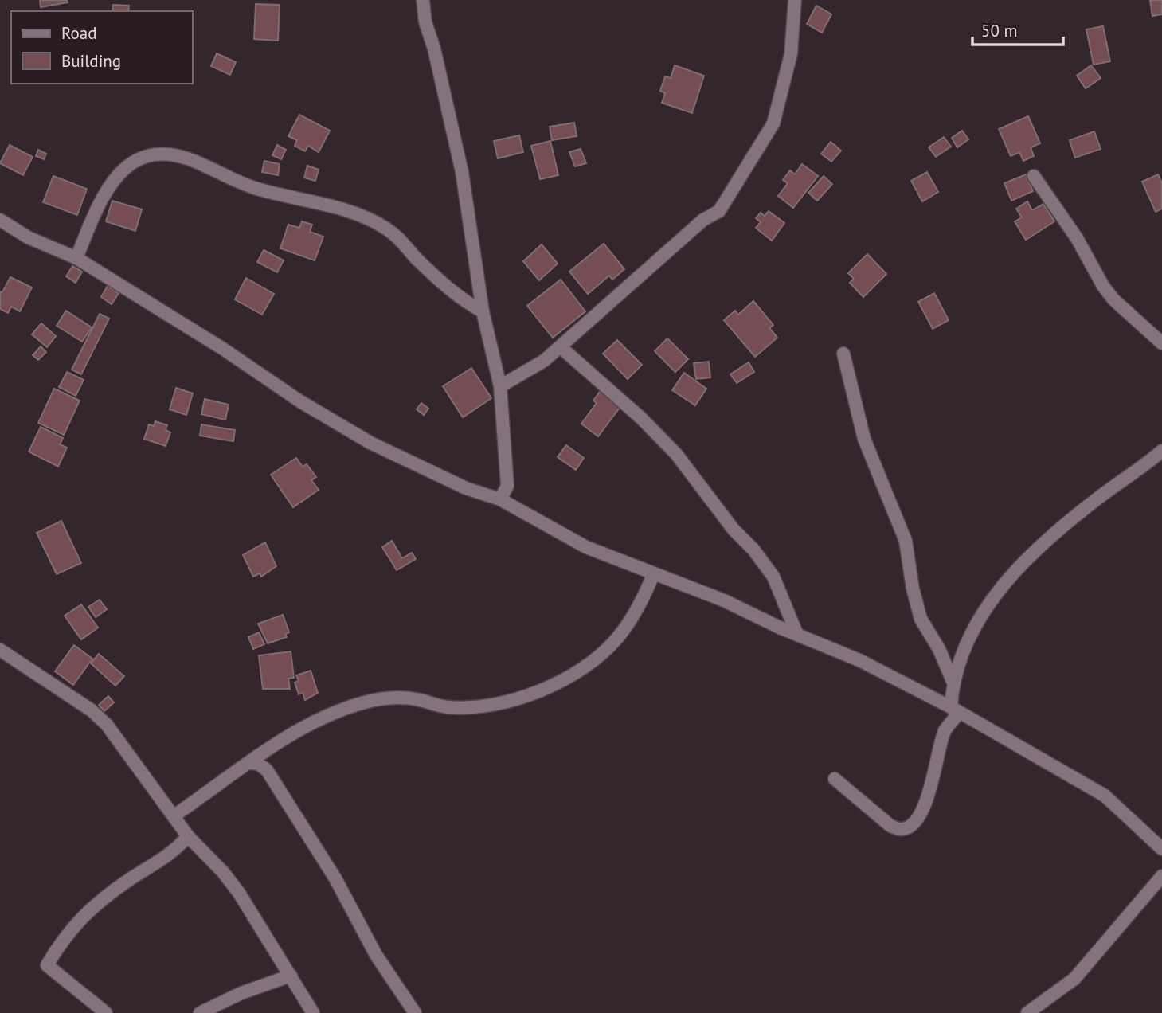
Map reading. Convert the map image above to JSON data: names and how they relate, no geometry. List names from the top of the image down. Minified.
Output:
{"legend":["Road","Building"],"scale_bar":"50 m"}
